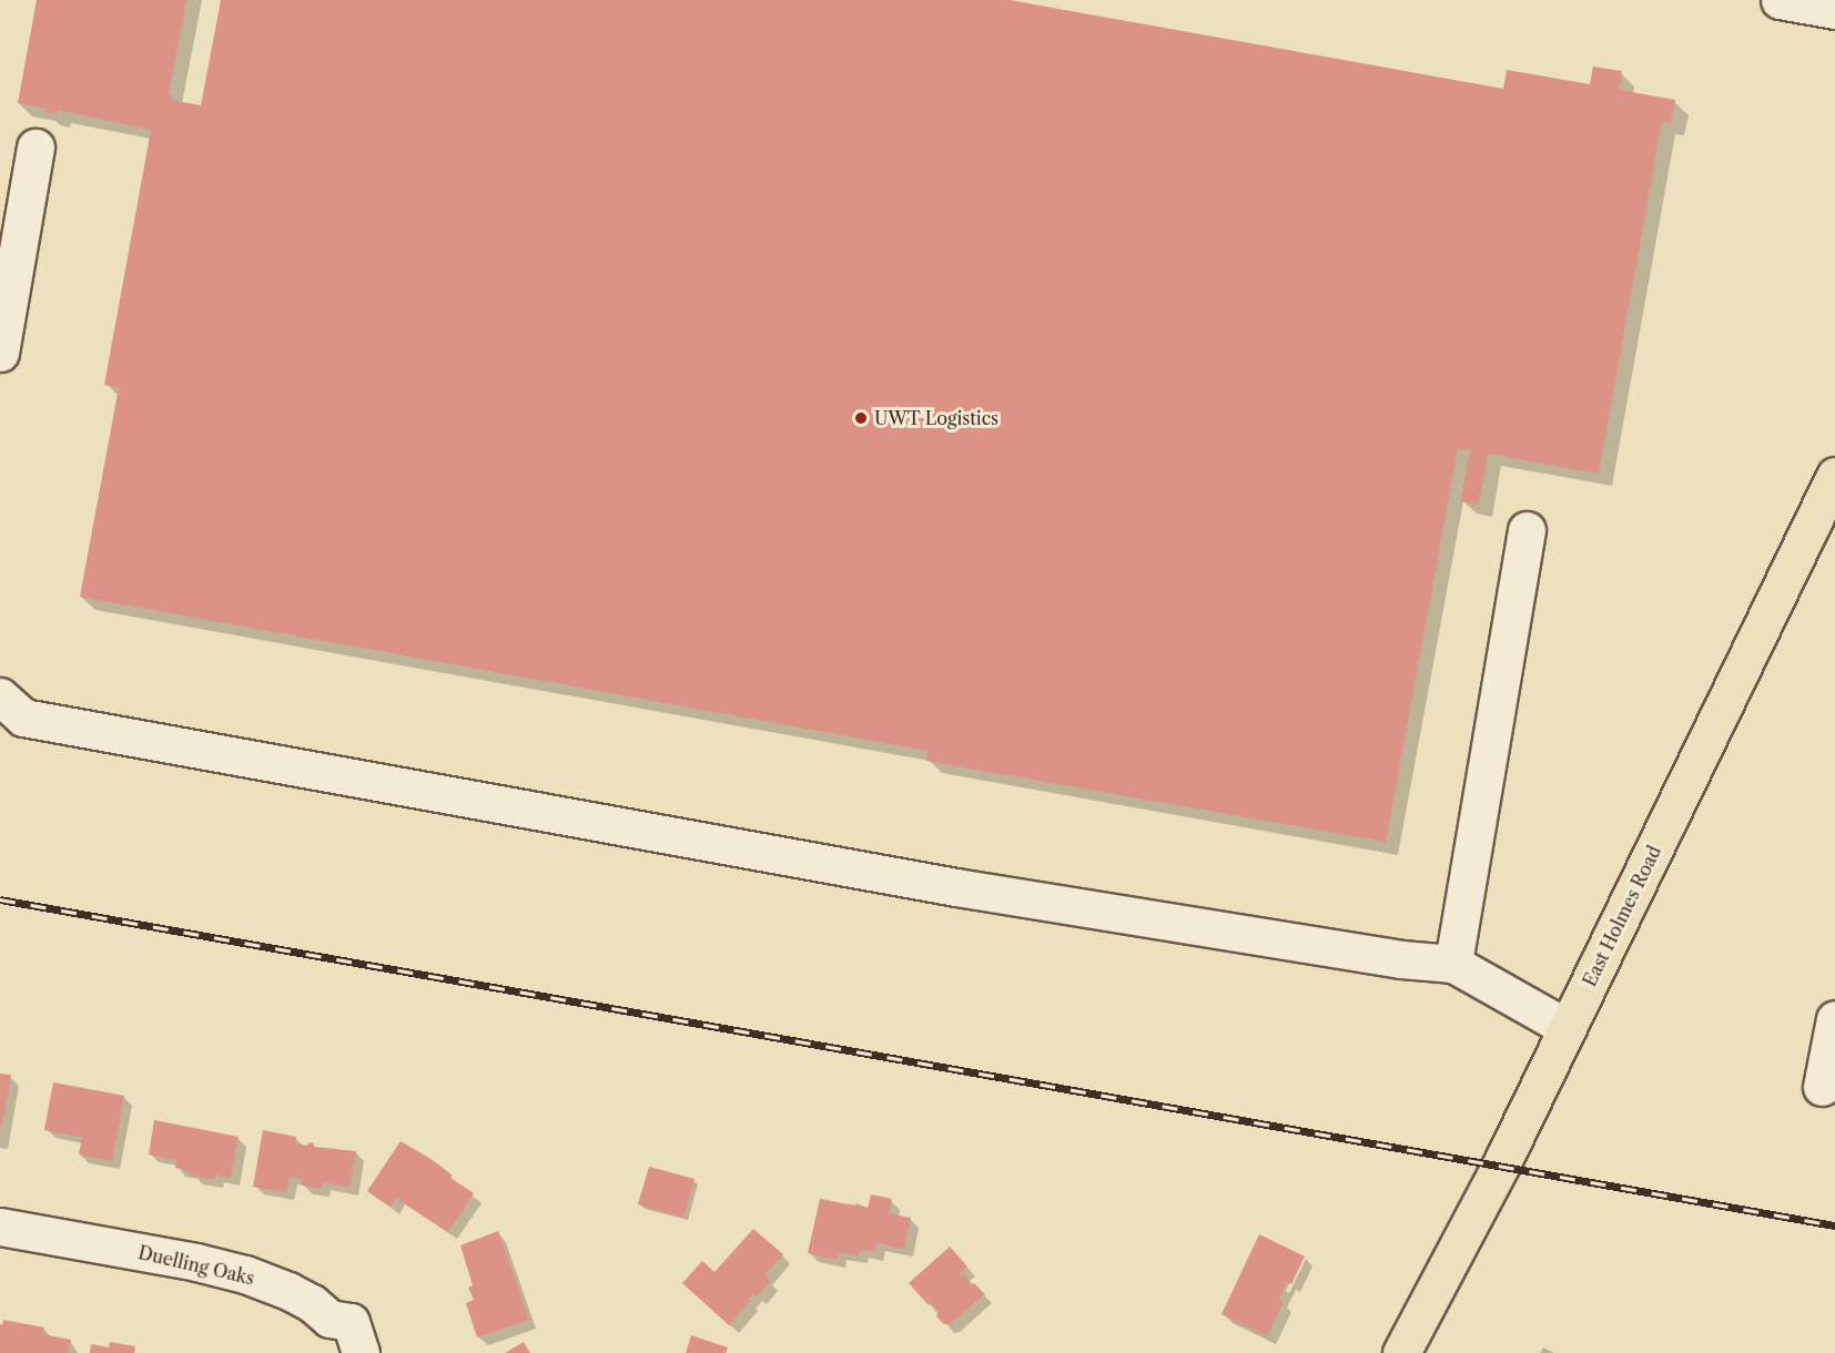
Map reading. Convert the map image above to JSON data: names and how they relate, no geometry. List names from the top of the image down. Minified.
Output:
{"streets":{"main road":["East Holmes Road"],"street":["Duelling Oaks"]},"places":["UWT Logistics"]}
